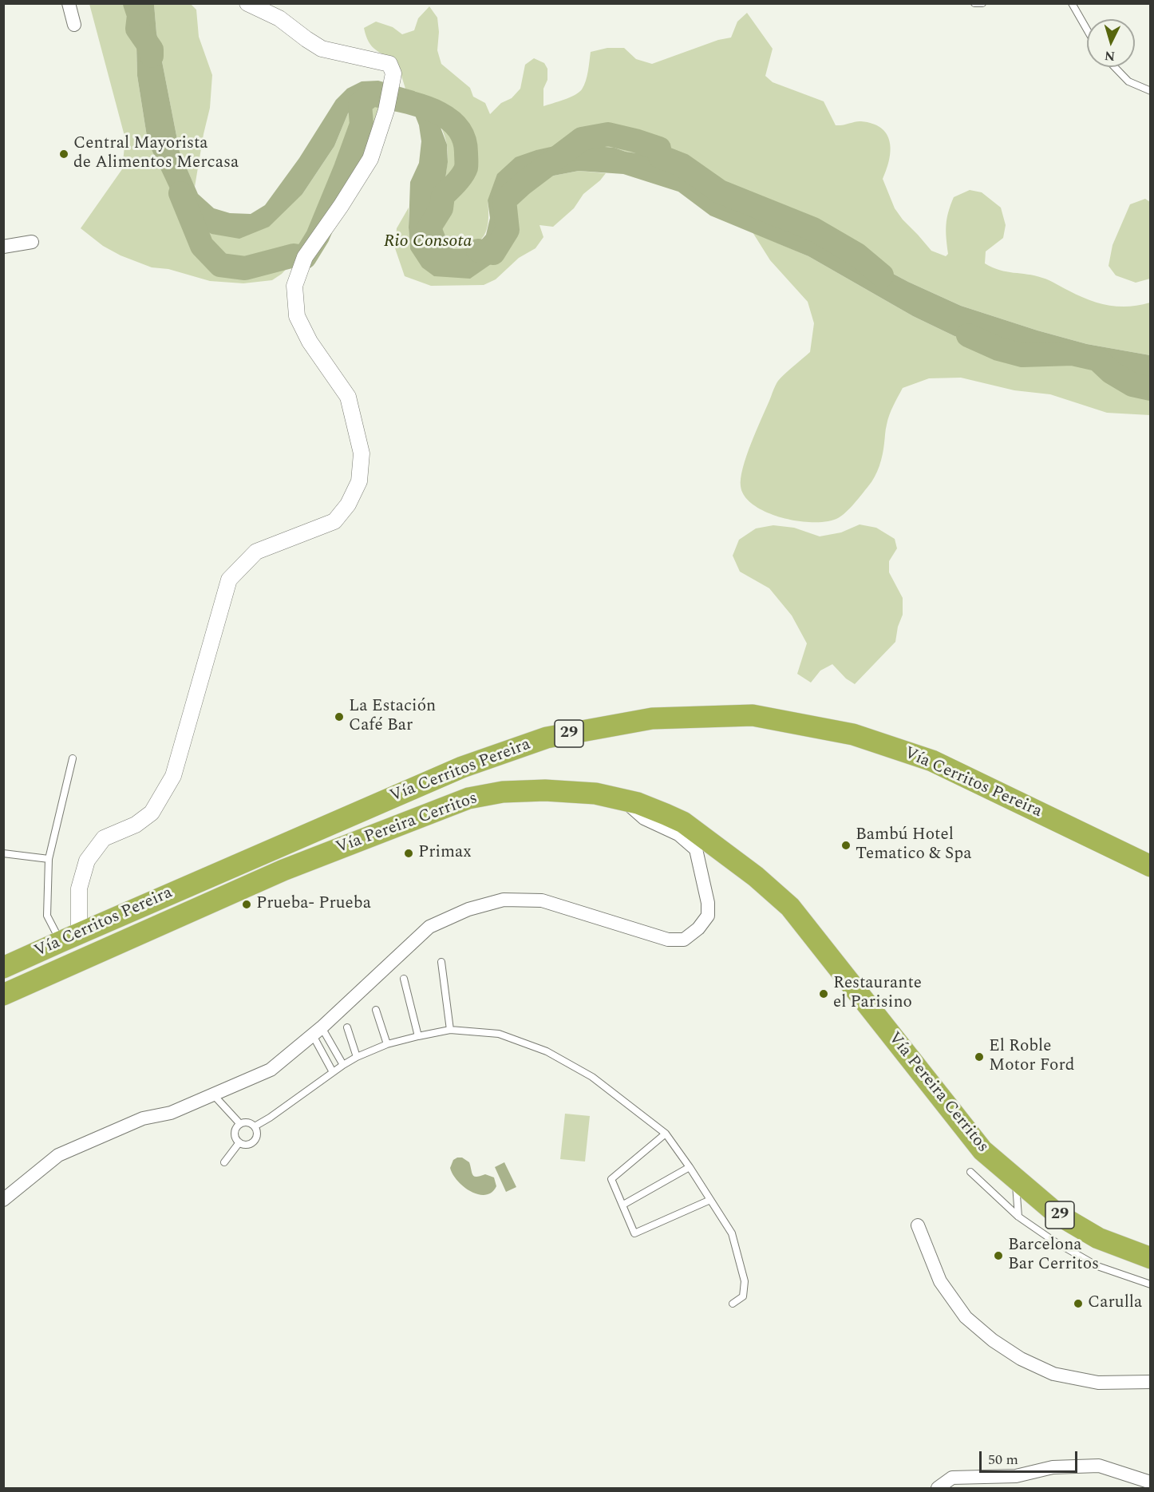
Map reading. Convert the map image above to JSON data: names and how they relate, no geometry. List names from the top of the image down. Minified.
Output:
{"streets":{"highway":["29","Vía Cerritos Pereira","Vía Pereira Cerritos"]},"crossings":[["29","Vía Pereira Cerritos"]],"water":["Rio Consota"],"places":["Central Mayorista de Alimentos Mercasa","La Estación Café Bar","Bambú Hotel Tematico & Spa","Primax","Prueba- Prueba","Restaurante el Parisino","El Roble Motor Ford","Barcelona Bar Cerritos","Carulla"],"scale_bar":"50 m","north":"bottom"}
